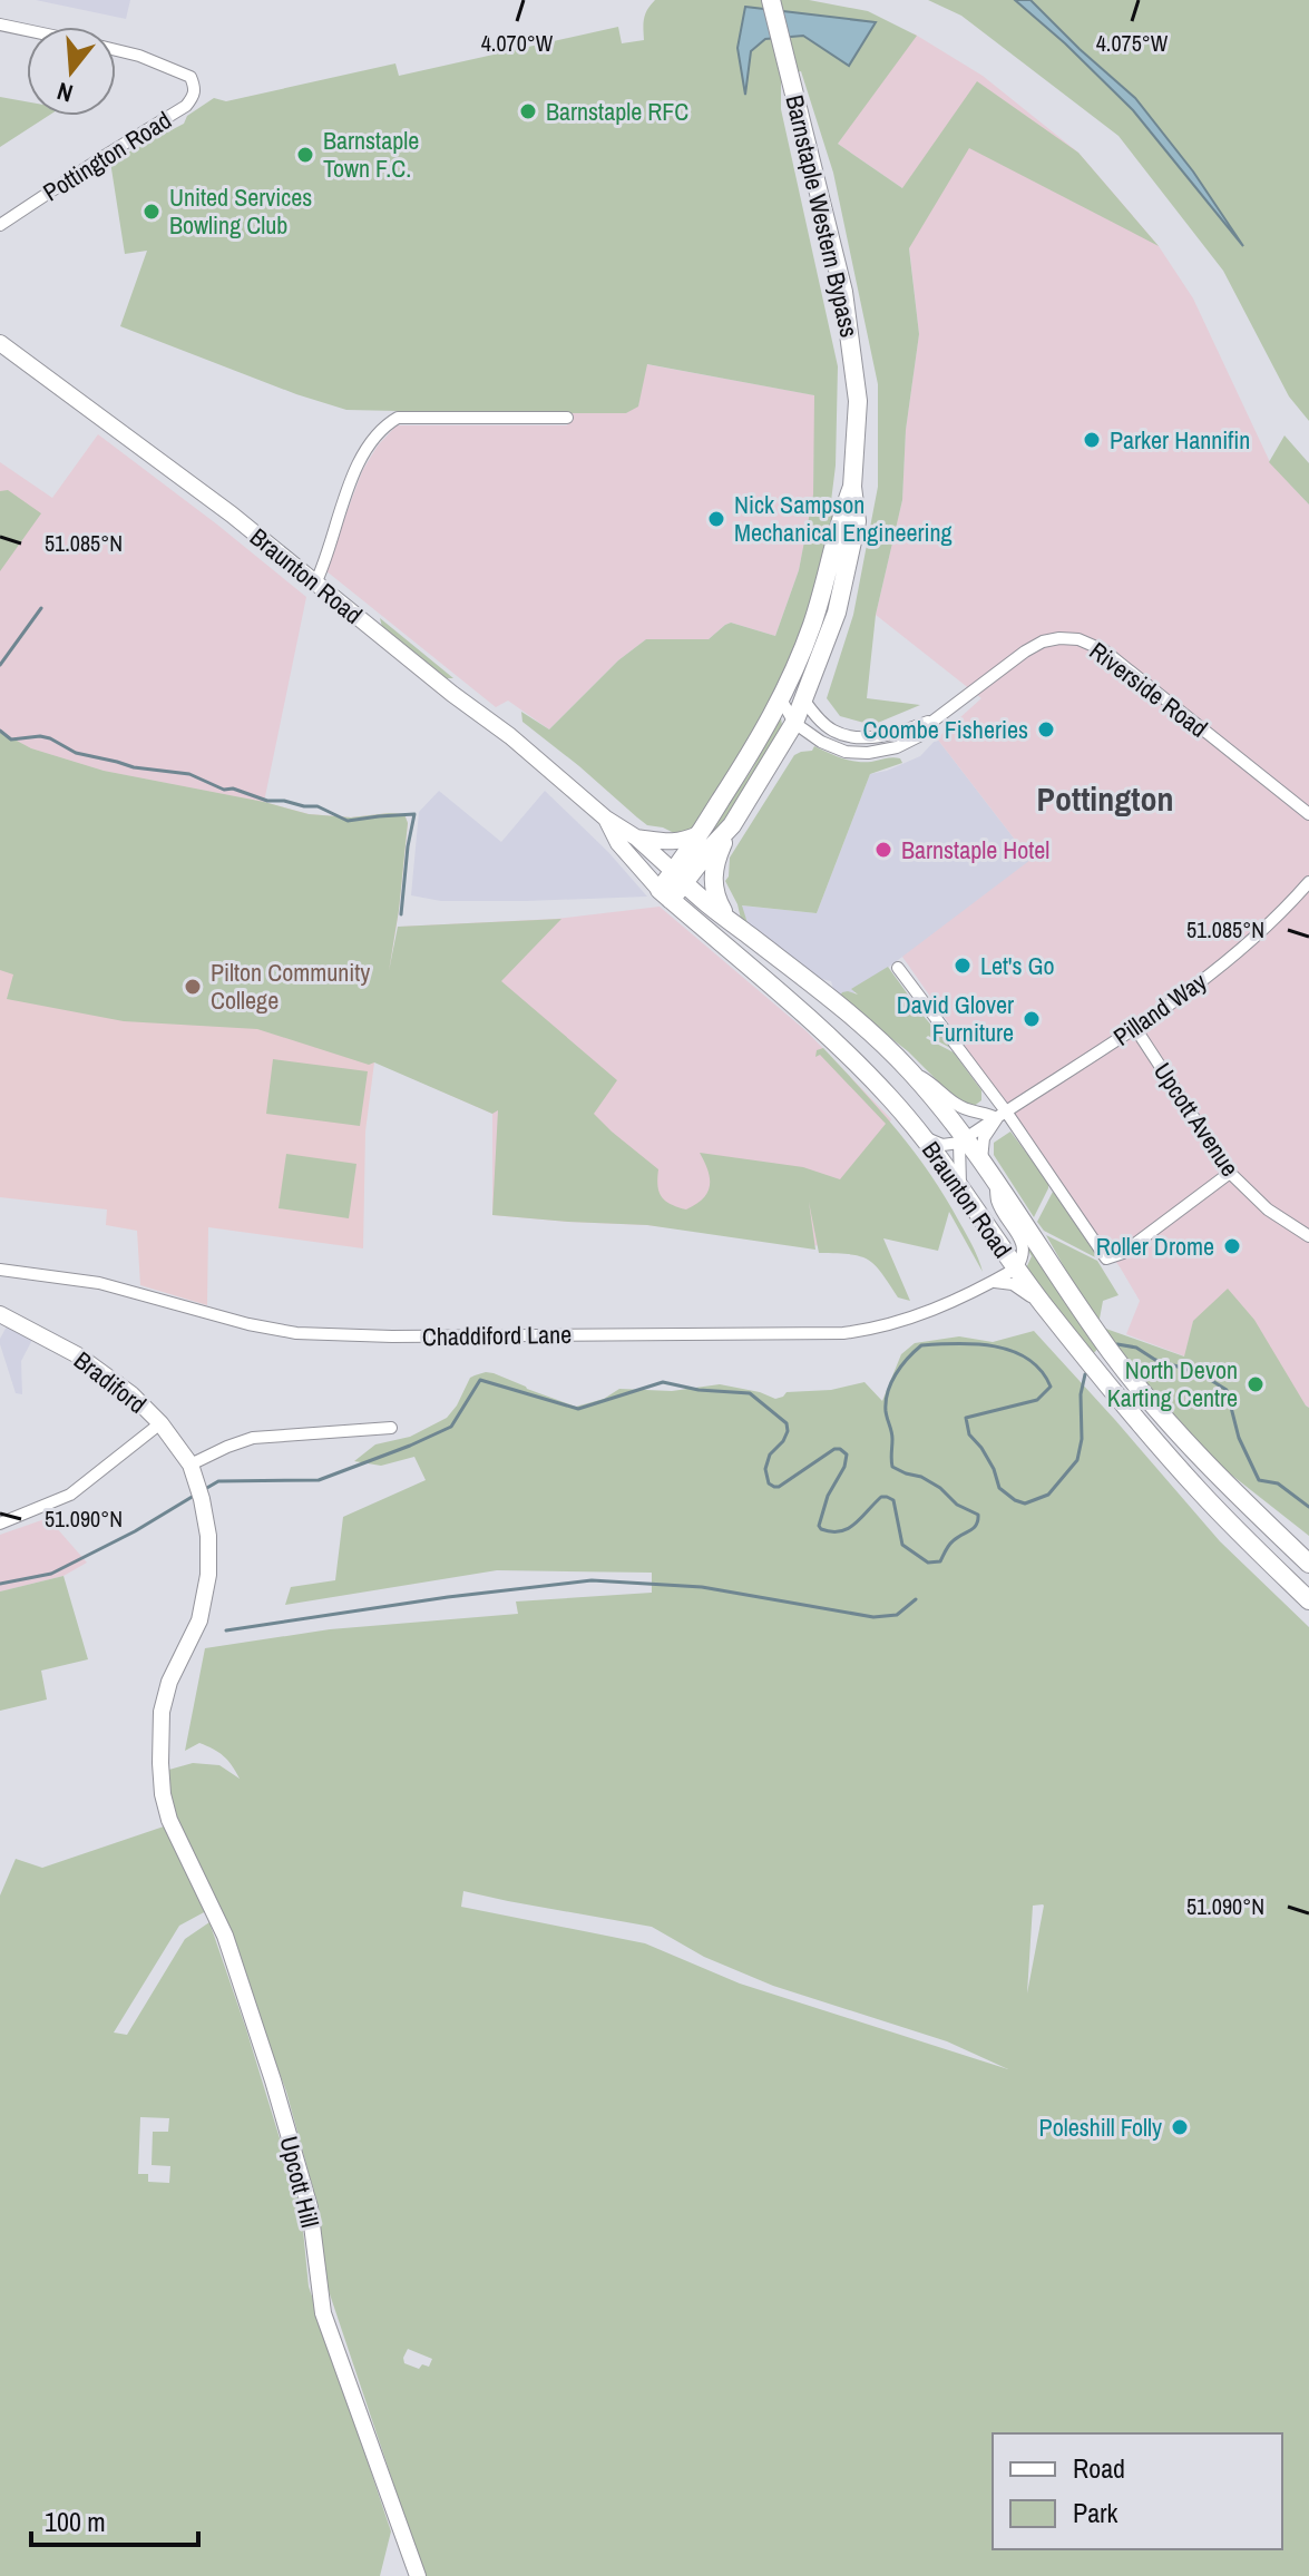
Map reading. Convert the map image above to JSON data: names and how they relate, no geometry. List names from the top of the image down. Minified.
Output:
{"streets":{"main road":["Barnstaple Western Bypass","Braunton Road"],"street":["Pottington Road","Riverside Road","Pilland Way","Upcott Avenue","Chaddiford Lane","Bradiford","Upcott Hill"]},"crossings":[["Barnstaple Western Bypass","Braunton Road"],["Barnstaple Western Bypass","Riverside Road"],["Braunton Road","Pilland Way"],["Braunton Road","Chaddiford Lane"],["Pilland Way","Upcott Avenue"],["Bradiford","Upcott Hill"]],"districts":["Pottington"],"places":["Barnstaple RFC","Barnstaple Town F.C.","United Services Bowling Club","Parker Hannifin","Nick Sampson Mechanical Engineering","Coombe Fisheries","Barnstaple Hotel","Let's Go","Pilton Community College","David Glover Furniture","Roller Drome","North Devon Karting Centre","Poleshill Folly"],"legend":["Road","Park"],"scale_bar":"100 m","north":"bottom","coordinates":["4.070°W","4.075°W","51.085°N","51.090°N"]}
